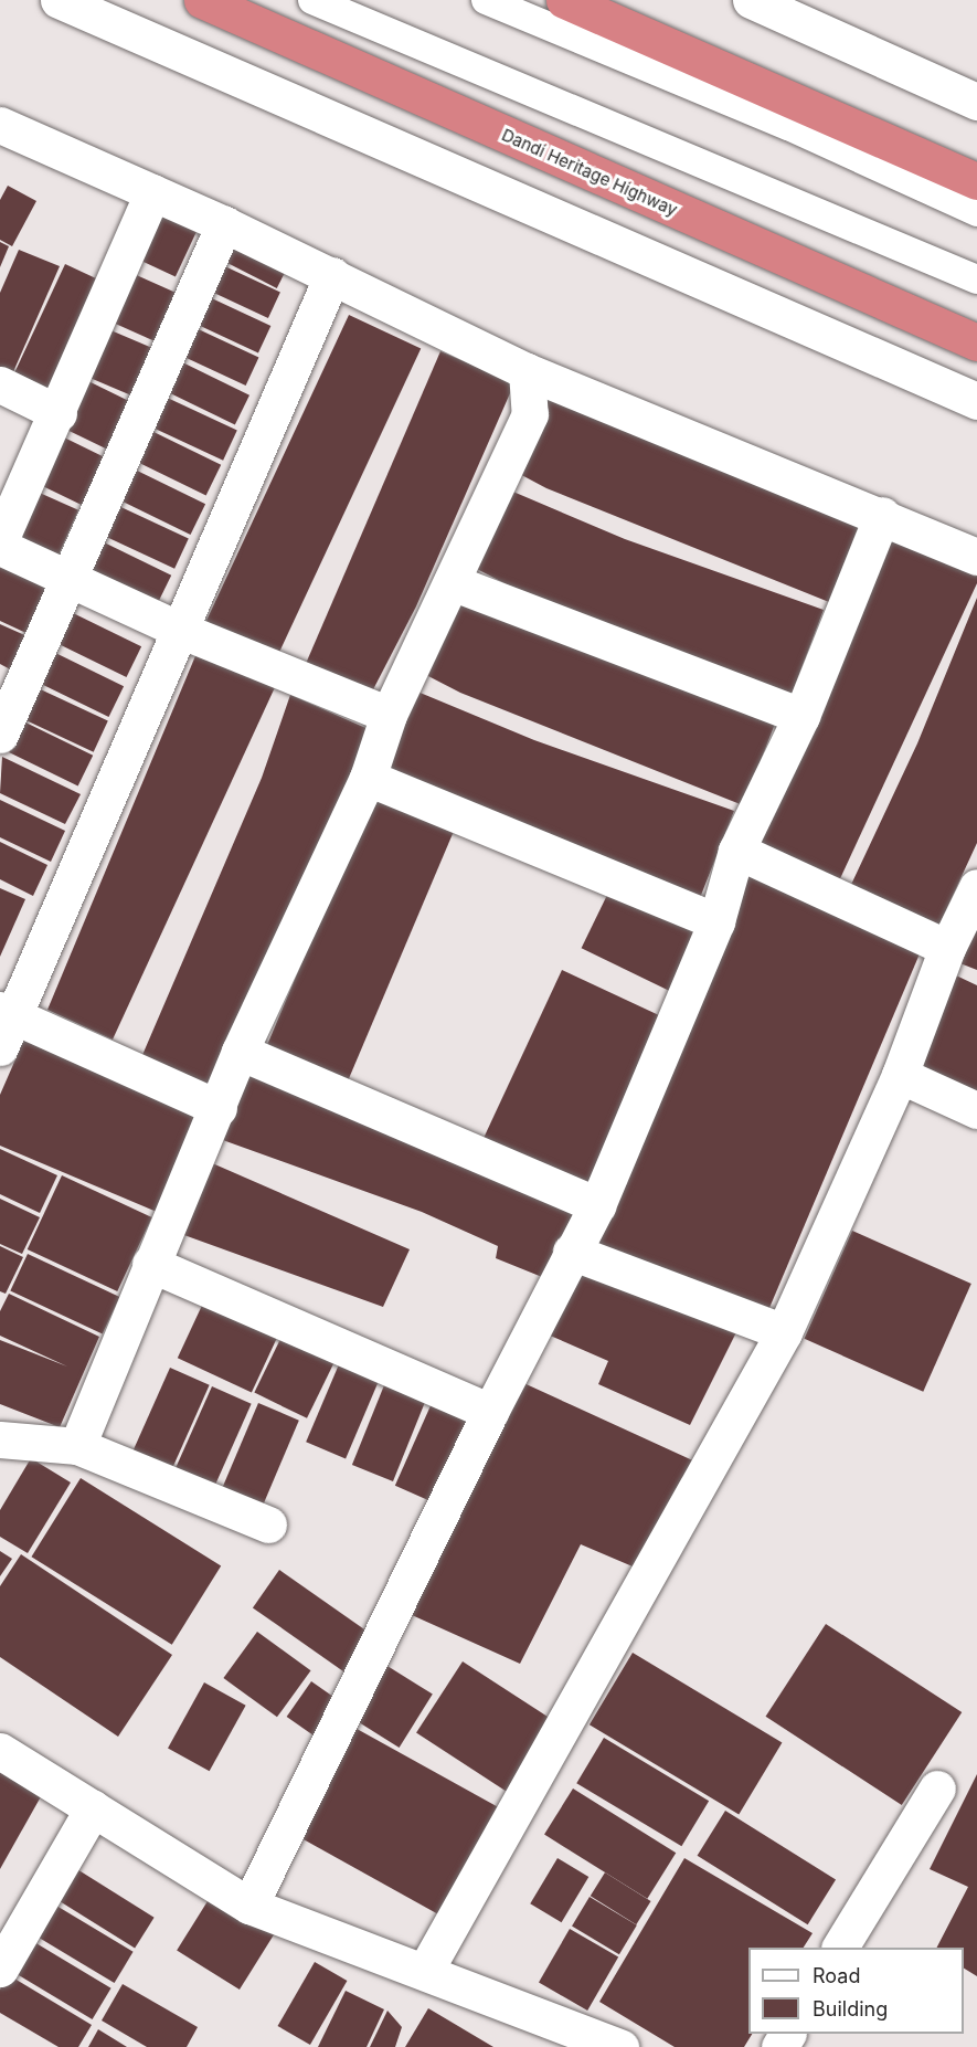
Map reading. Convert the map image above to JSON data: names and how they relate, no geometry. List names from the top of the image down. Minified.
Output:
{"streets":{"highway":["Dandi Heritage Highway"]},"legend":["Road","Building"]}
